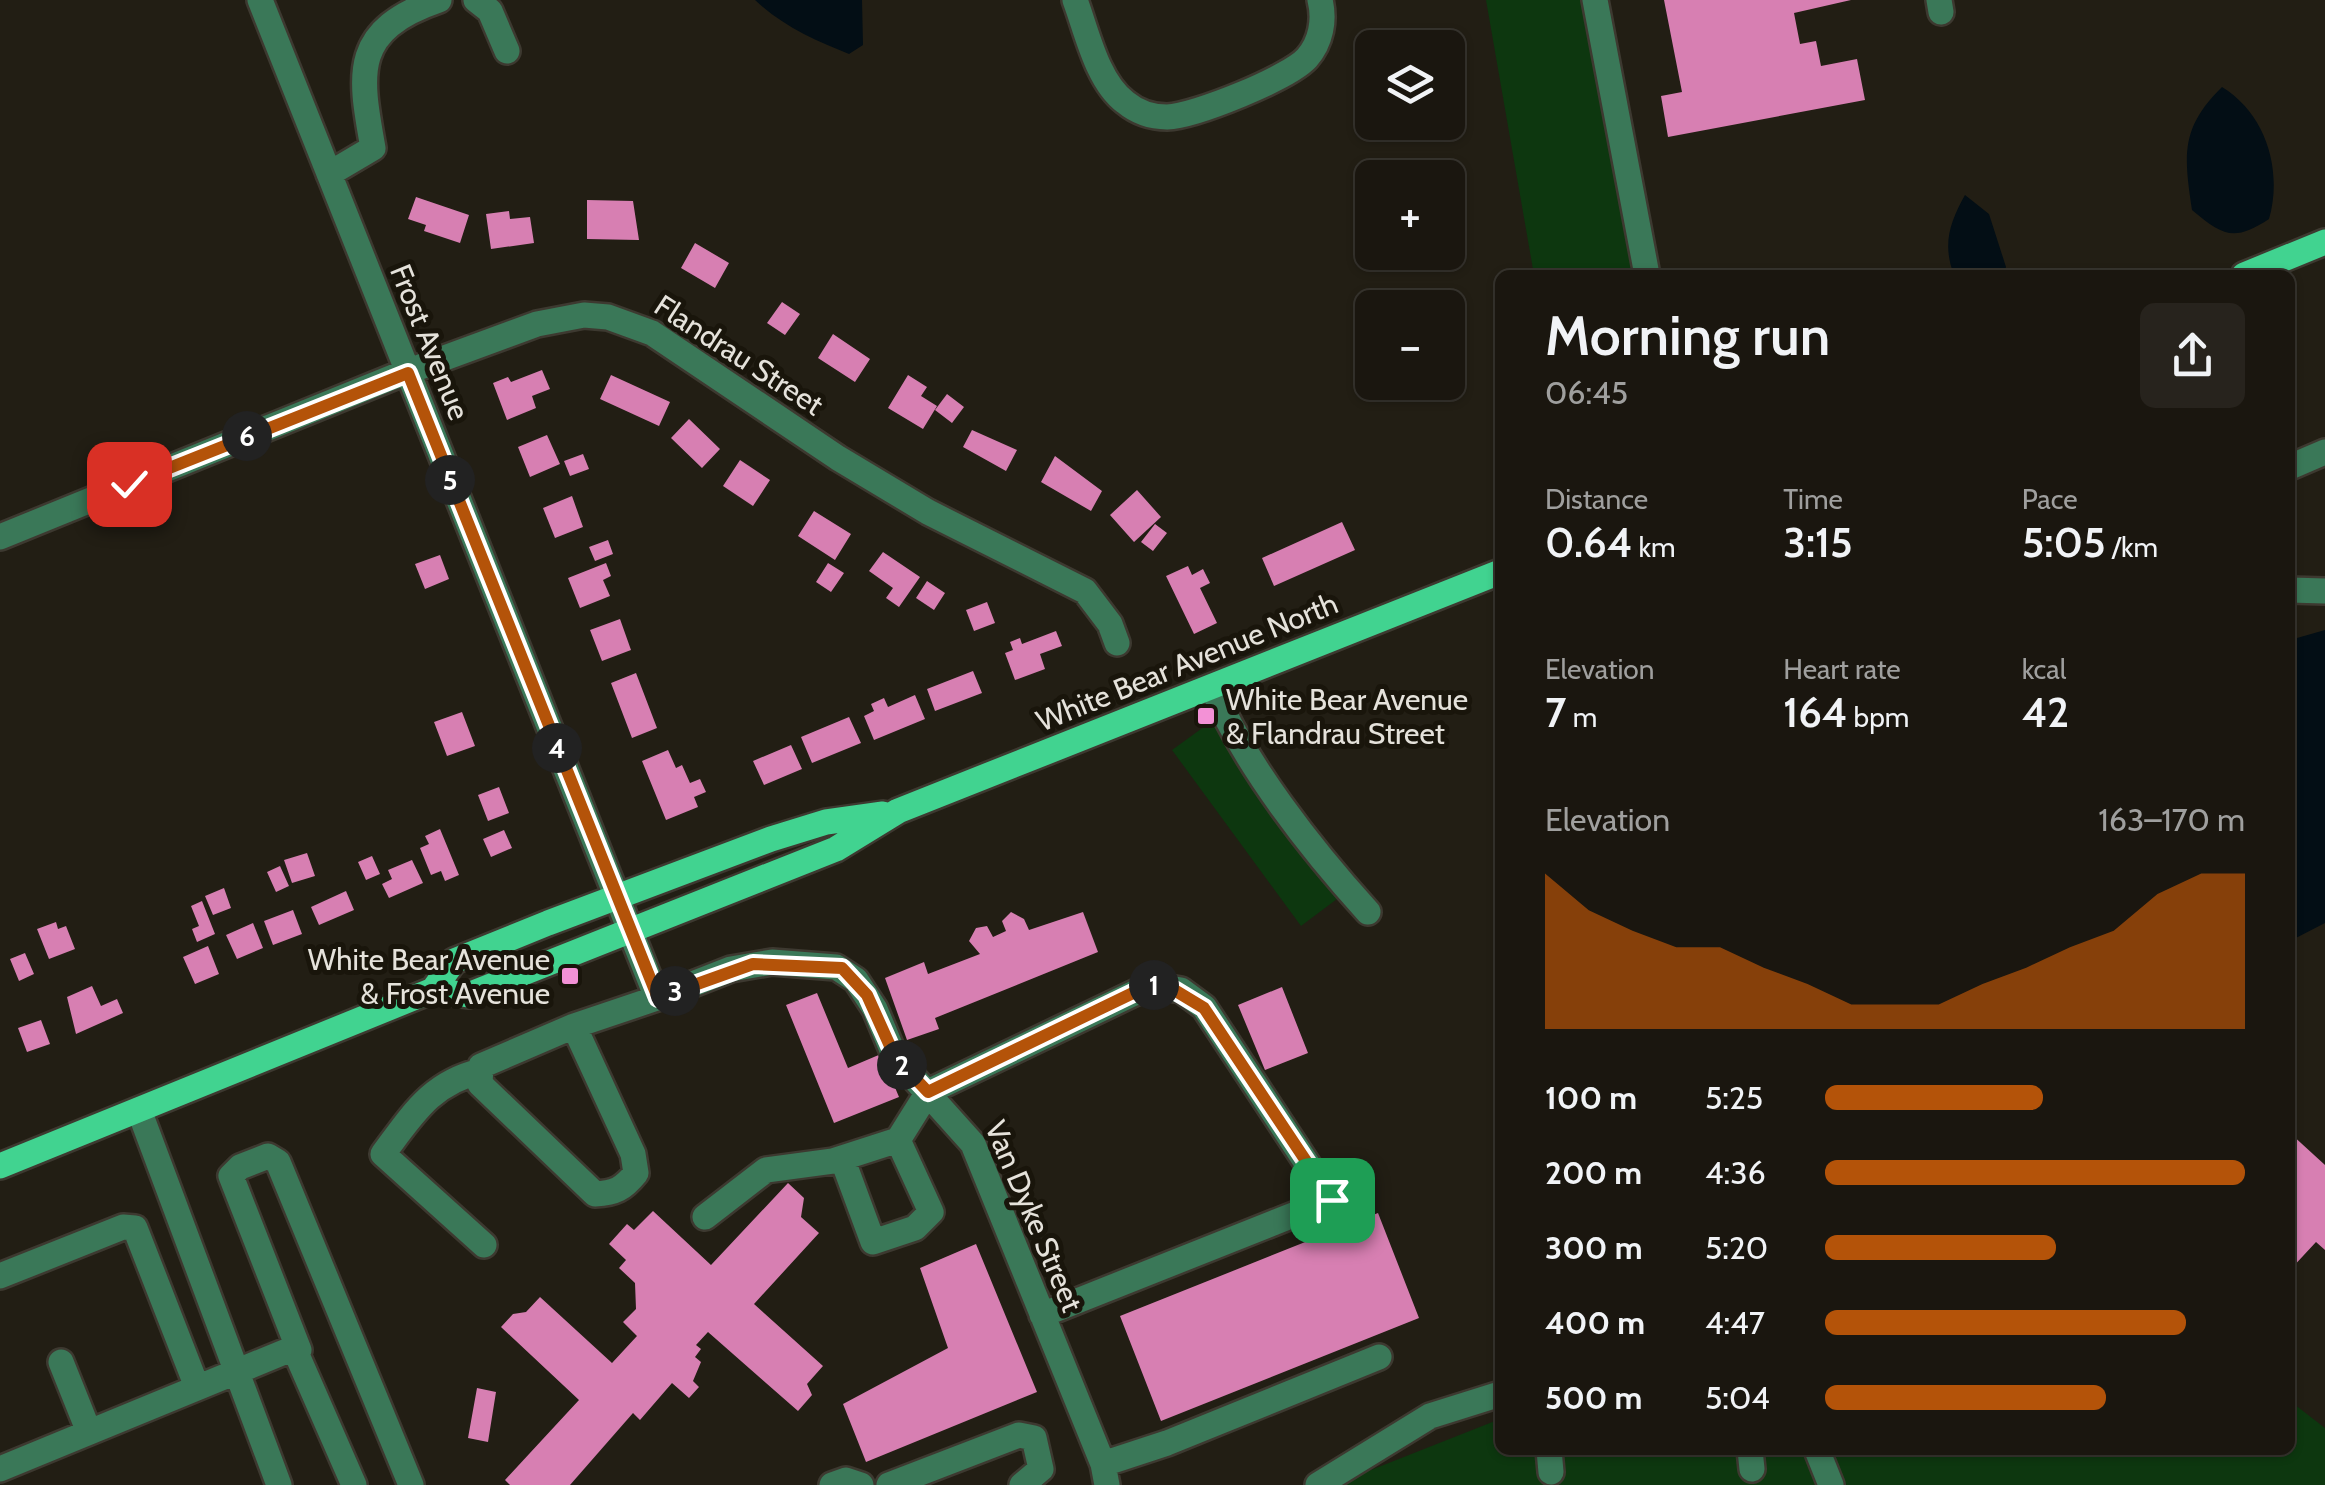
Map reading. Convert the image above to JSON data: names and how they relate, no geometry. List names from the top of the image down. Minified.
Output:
{"streets":{"main road":["White Bear Avenue North"],"street":["Frost Avenue","Flandrau Street","Van Dyke Street"]},"crossings":[["Frost Avenue","Flandrau Street"],["Frost Avenue","White Bear Avenue North"]],"places":{"transit":["White Bear Avenue & Flandrau Street","White Bear Avenue & Frost Avenue"]},"page":{"map_buttons":["+","−"],"heading":["Morning run","06:45"],"pins":["6","5","4","1","3","2"],"stats":[["Distance","0.64 km"],["Time","3:15"],["Pace","5:05 /km"],["Elevation","7 m"],["Heart rate","164 bpm"],["kcal","42"]],"chart":["Elevation","163–170 m"],"list":[{"name":"100 m","note":"5:25"},{"name":"200 m","note":"4:36"},{"name":"300 m","note":"5:20"},{"name":"400 m","note":"4:47"},{"name":"500 m","note":"5:04"}]}}
